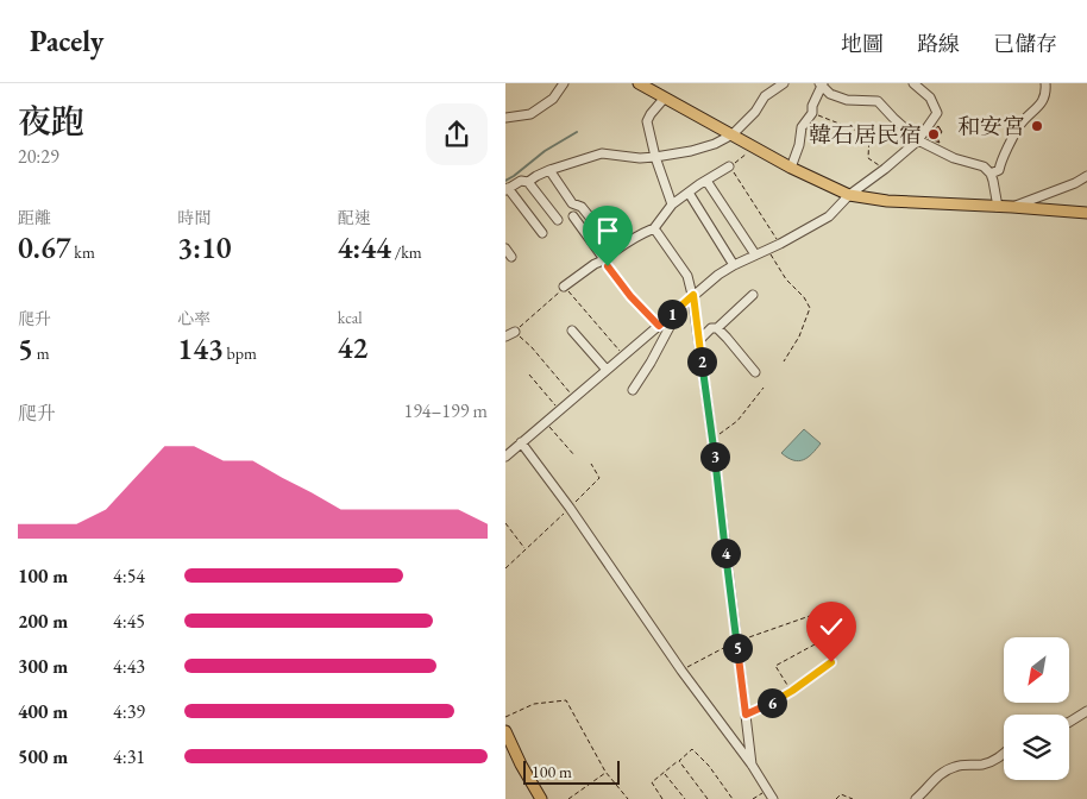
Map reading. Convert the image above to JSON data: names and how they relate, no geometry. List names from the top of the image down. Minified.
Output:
{"places":["和安宮","韓石居民宿"],"scale_bar":"100 m","north":"bottom left","page":{"header":"Pacely","nav":["地圖","路線","已儲存"],"heading":["夜跑","20:29"],"stats":[["距離","0.67 km"],["時間","3:10"],["配速","4:44 /km"],["爬升","5 m"],["心率","143 bpm"],["kcal","42"]],"pins":["1","2","3","4","5","6"],"chart":["爬升","194–199 m"],"list":[{"name":"100 m","note":"4:54"},{"name":"200 m","note":"4:45"},{"name":"300 m","note":"4:43"},{"name":"400 m","note":"4:39"},{"name":"500 m","note":"4:31"}],"scale":"100 m"}}
